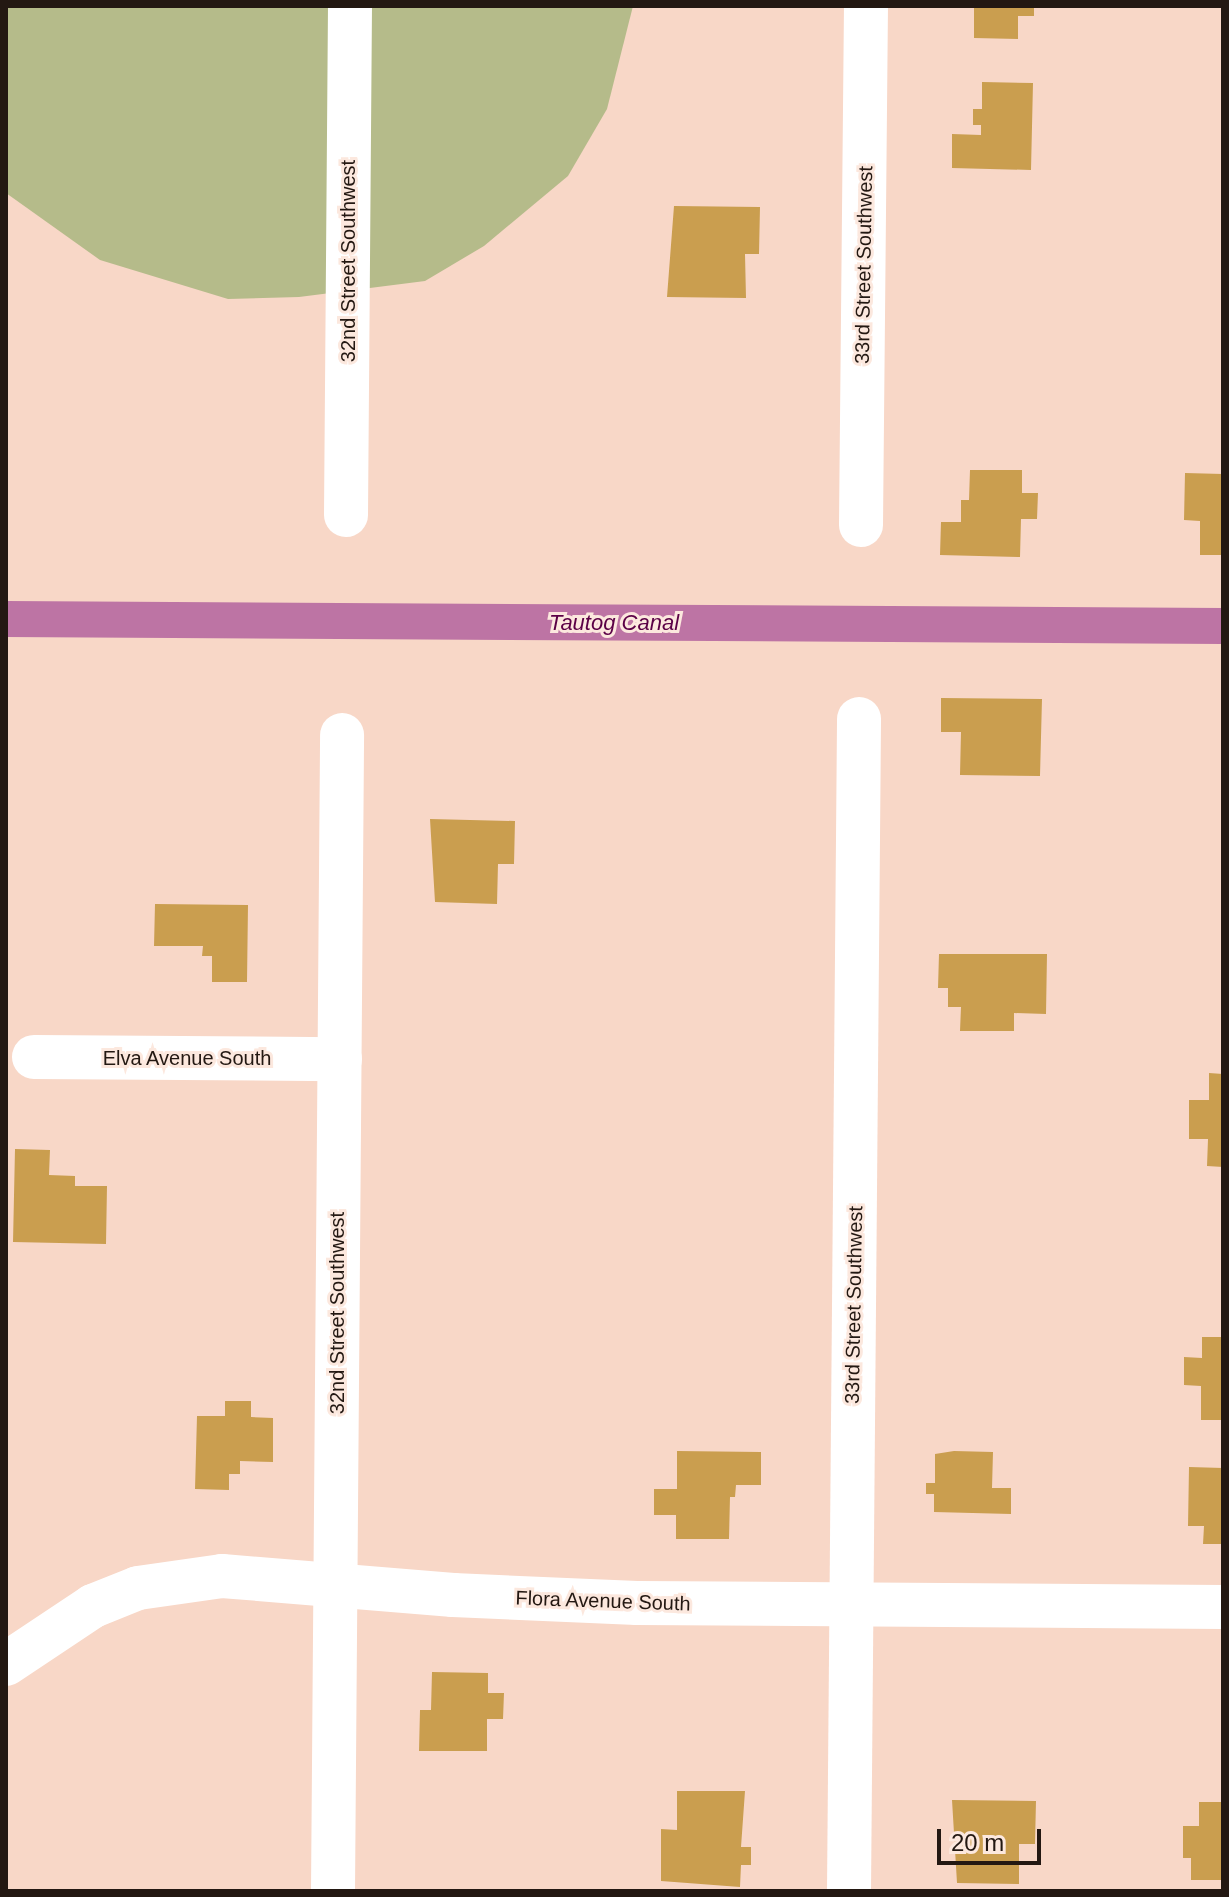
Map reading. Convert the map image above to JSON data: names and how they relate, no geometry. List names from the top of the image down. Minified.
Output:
{"streets":{"street":["32nd Street Southwest","33rd Street Southwest","Elva Avenue South","Flora Avenue South"]},"crossings":[["32nd Street Southwest","Elva Avenue South"],["32nd Street Southwest","Flora Avenue South"],["33rd Street Southwest","Flora Avenue South"]],"water":["Tautog Canal"],"scale_bar":"20 m"}
